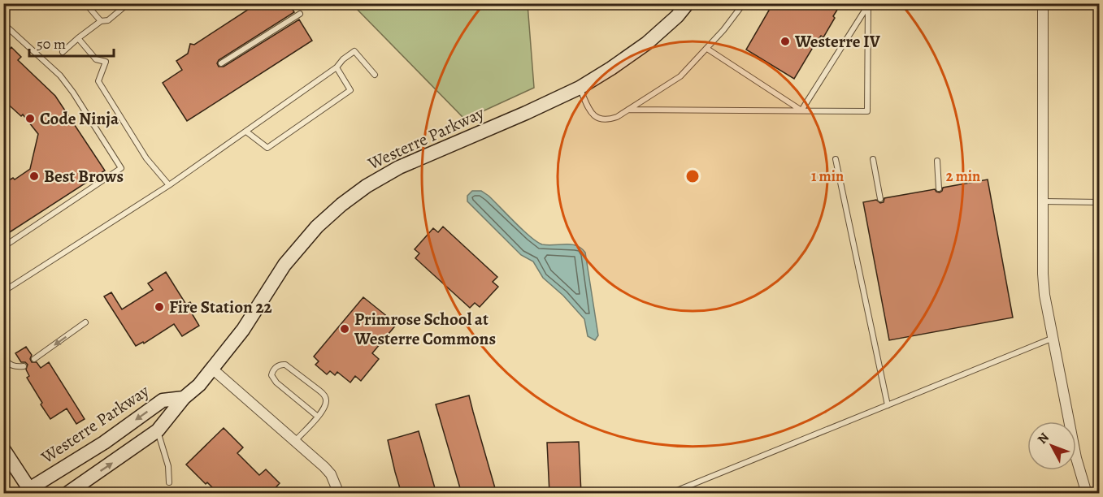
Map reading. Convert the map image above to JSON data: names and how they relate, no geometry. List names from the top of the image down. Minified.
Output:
{"streets":{"street":["Westerre Parkway"]},"places":["Westerre IV","Code Ninja","Best Brows","Fire Station 22","Primrose School at Westerre Commons"],"scale_bar":"50 m","north":"top left","rings":["1 min","2 min"]}
